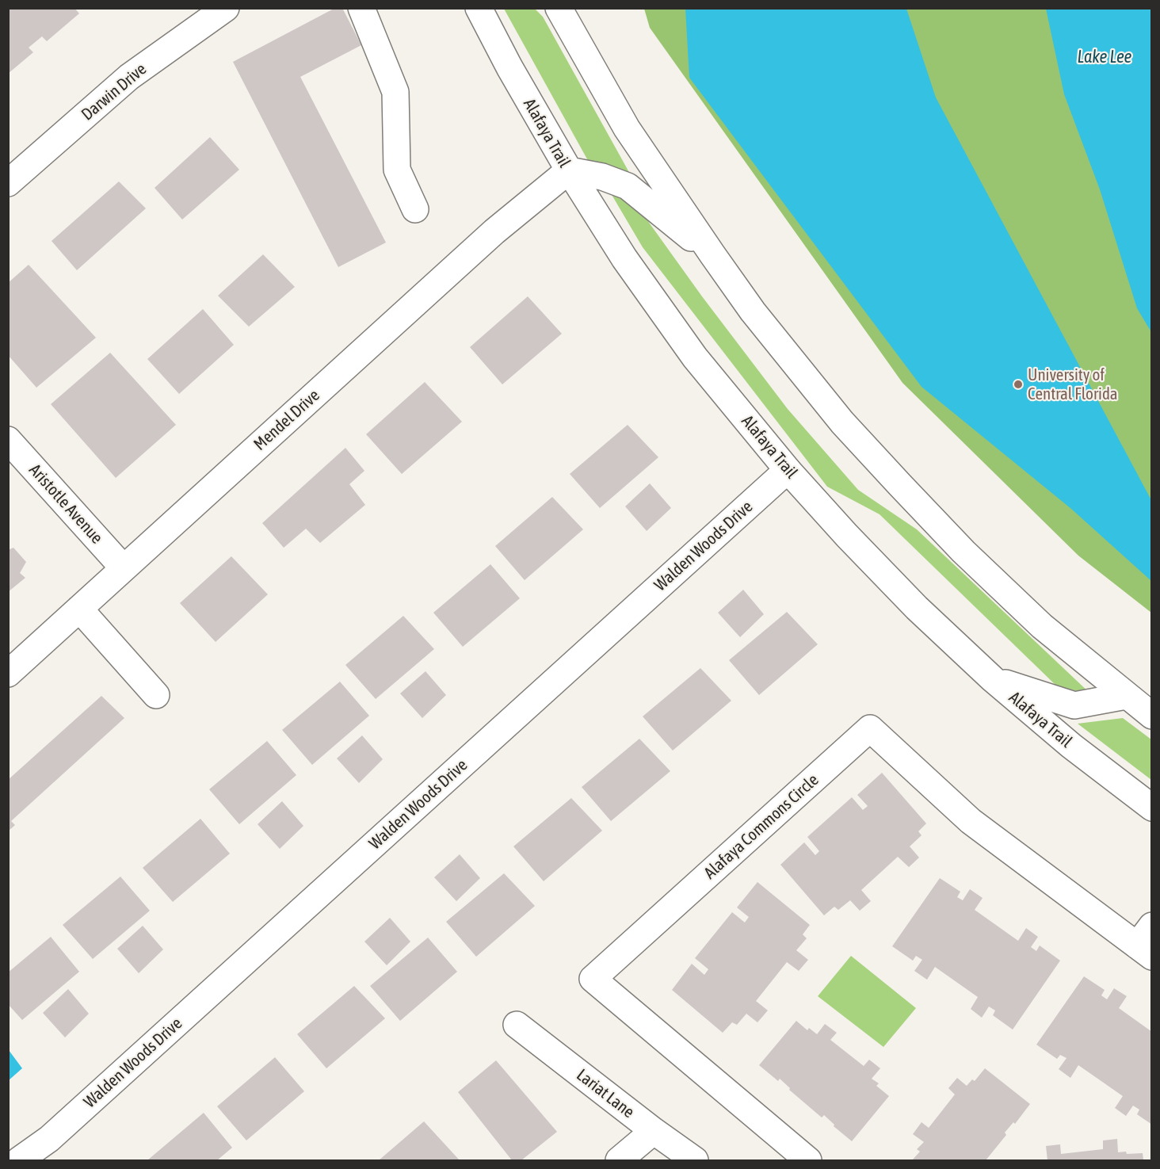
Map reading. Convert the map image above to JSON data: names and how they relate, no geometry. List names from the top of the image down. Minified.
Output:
{"streets":{"main road":["Darwin Drive","Alafaya Trail","Mendel Drive","Aristotle Avenue","Walden Woods Drive","Alafaya Commons Circle","Lariat Lane"]},"crossings":[["Alafaya Trail","Mendel Drive"],["Alafaya Trail","Walden Woods Drive"],["Mendel Drive","Aristotle Avenue"]],"water":["Lake Lee"],"places":["University of Central Florida"]}
